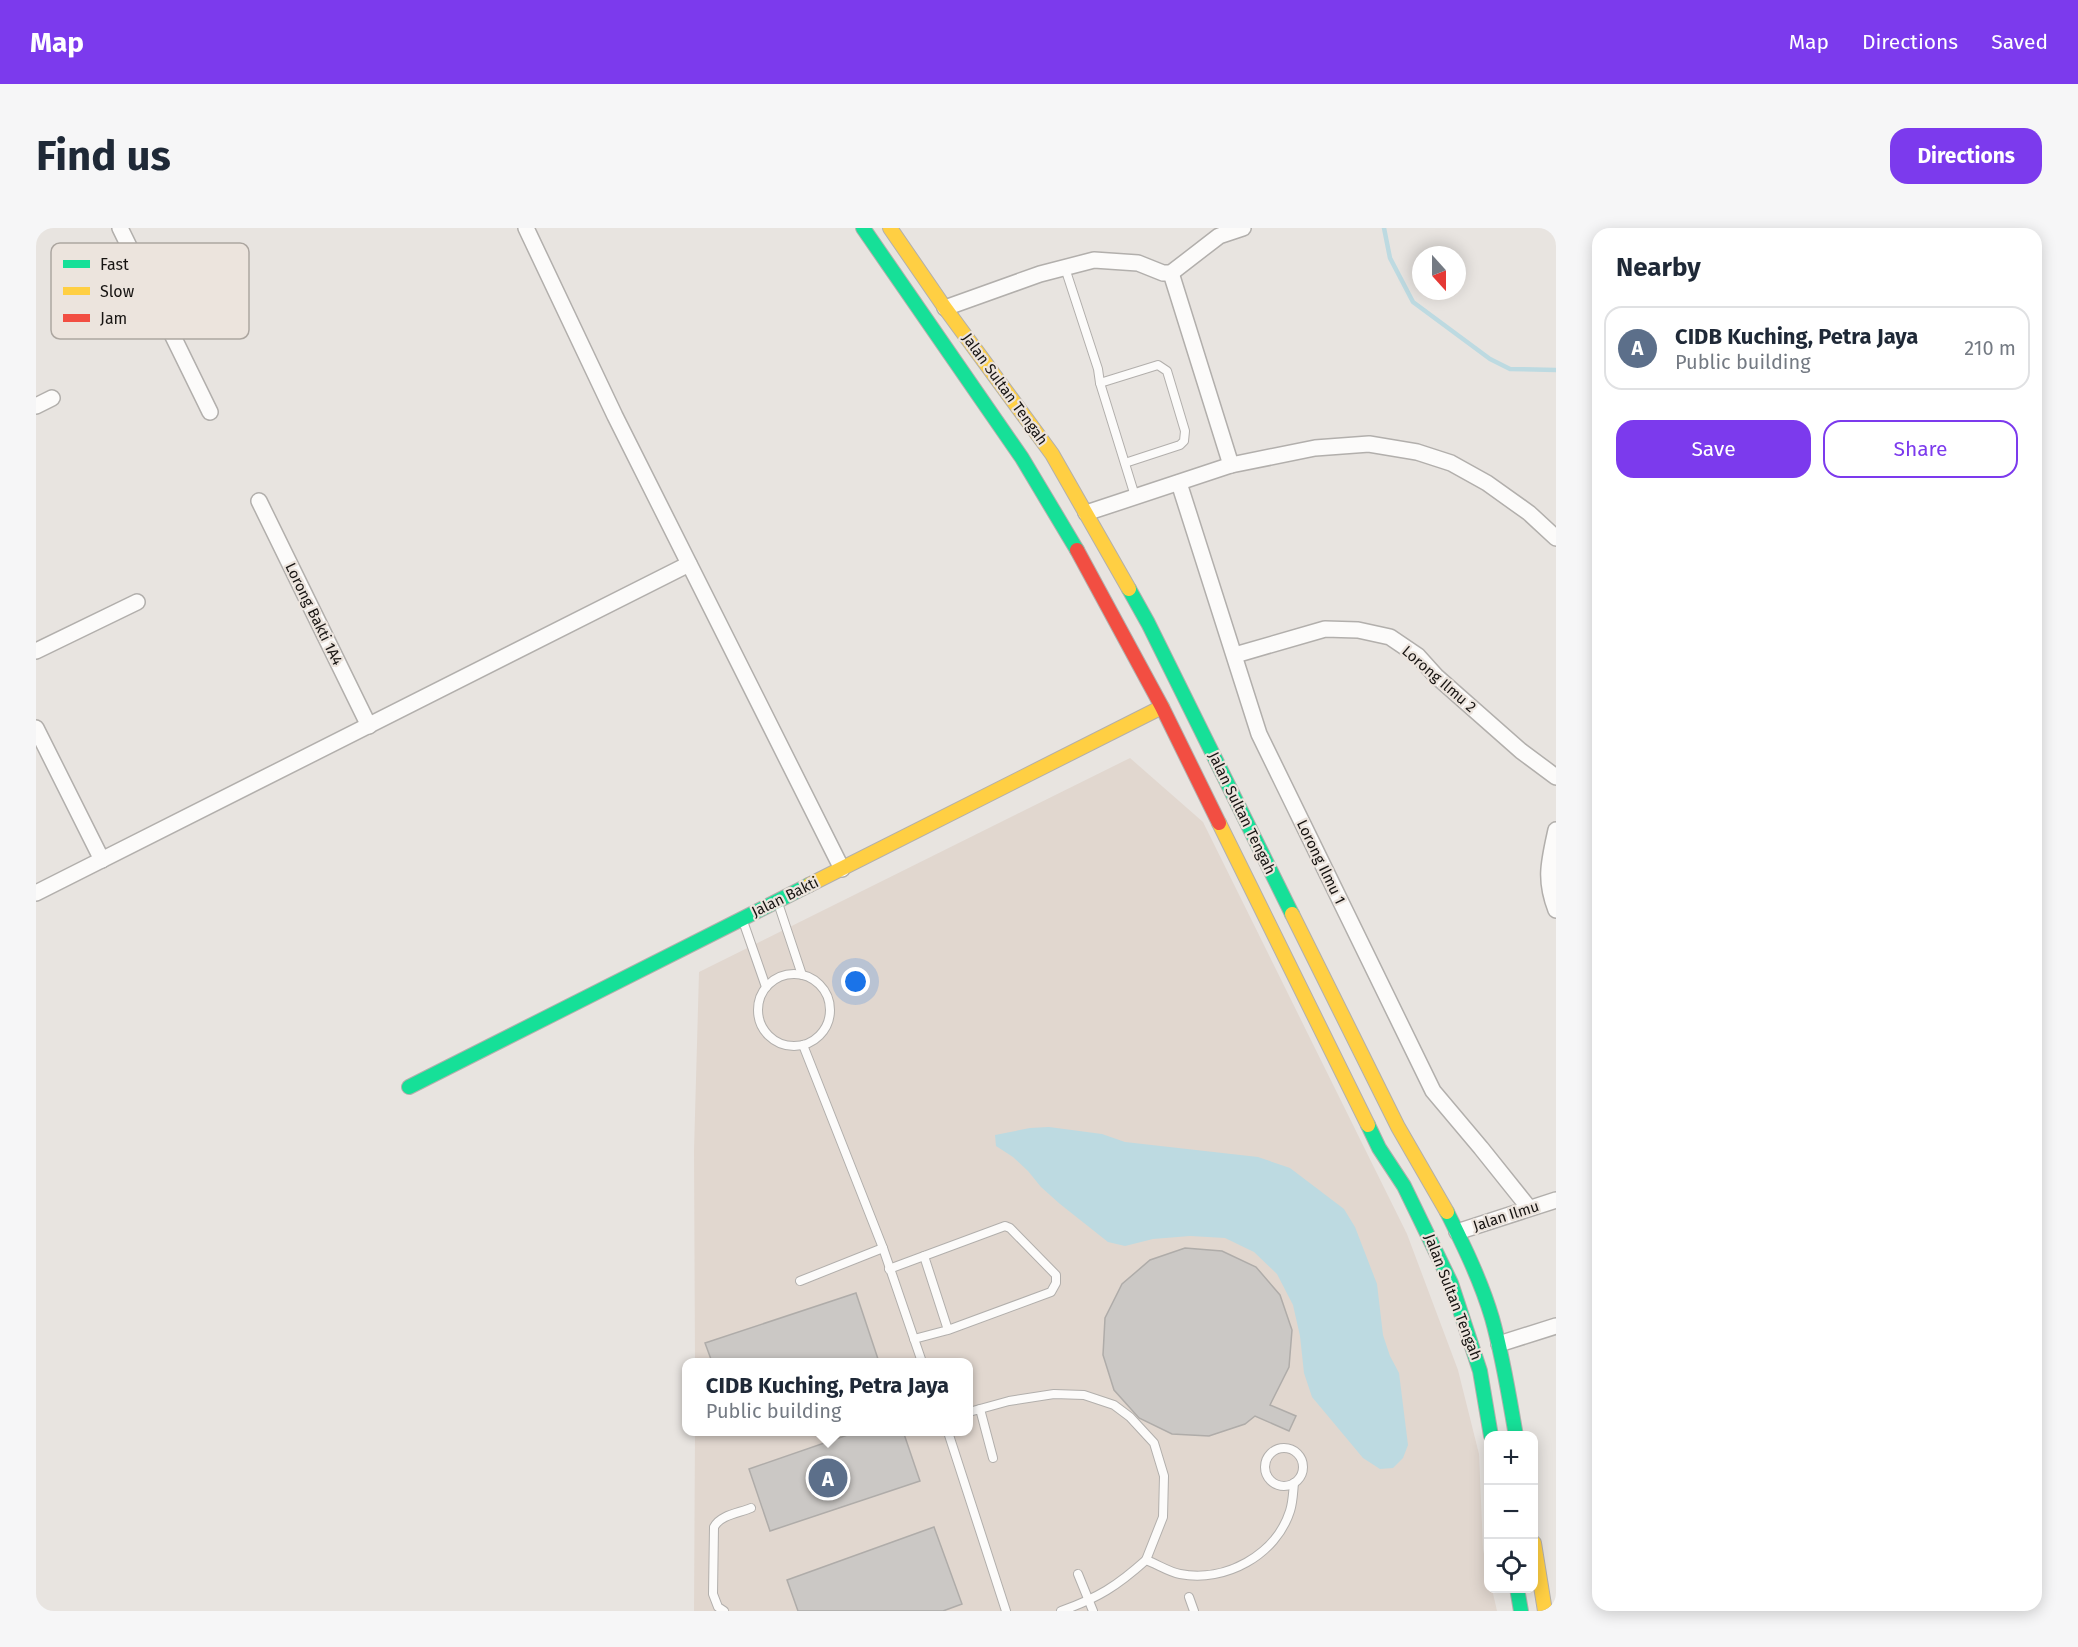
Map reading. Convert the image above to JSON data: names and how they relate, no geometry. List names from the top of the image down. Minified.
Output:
{"streets":{"main road":["Jalan Sultan Tengah","Jalan Bakti"],"street":["Lorong Bakti 1A4","Lorong Ilmu 2","Lorong Ilmu 1","Jalan Ilmu"]},"crossings":[["Jalan Sultan Tengah","Jalan Bakti"],["Jalan Sultan Tengah","Jalan Ilmu"],["Lorong Ilmu 2","Lorong Ilmu 1"],["Lorong Ilmu 1","Jalan Ilmu"]],"legend":["Fast","Slow","Jam"],"north":"bottom","page":{"header":"Map","nav":["Map","Directions","Saved"],"buttons":["Directions",["Save","Share"]],"title":"Find us","heading":"Nearby","list":[{"mark":"A","name":"CIDB Kuching, Petra Jaya","note":"Public building","value":"210 m"}],"popup":["CIDB Kuching, Petra Jaya","Public building"],"map_buttons":["+","−"],"pins":"A"}}
